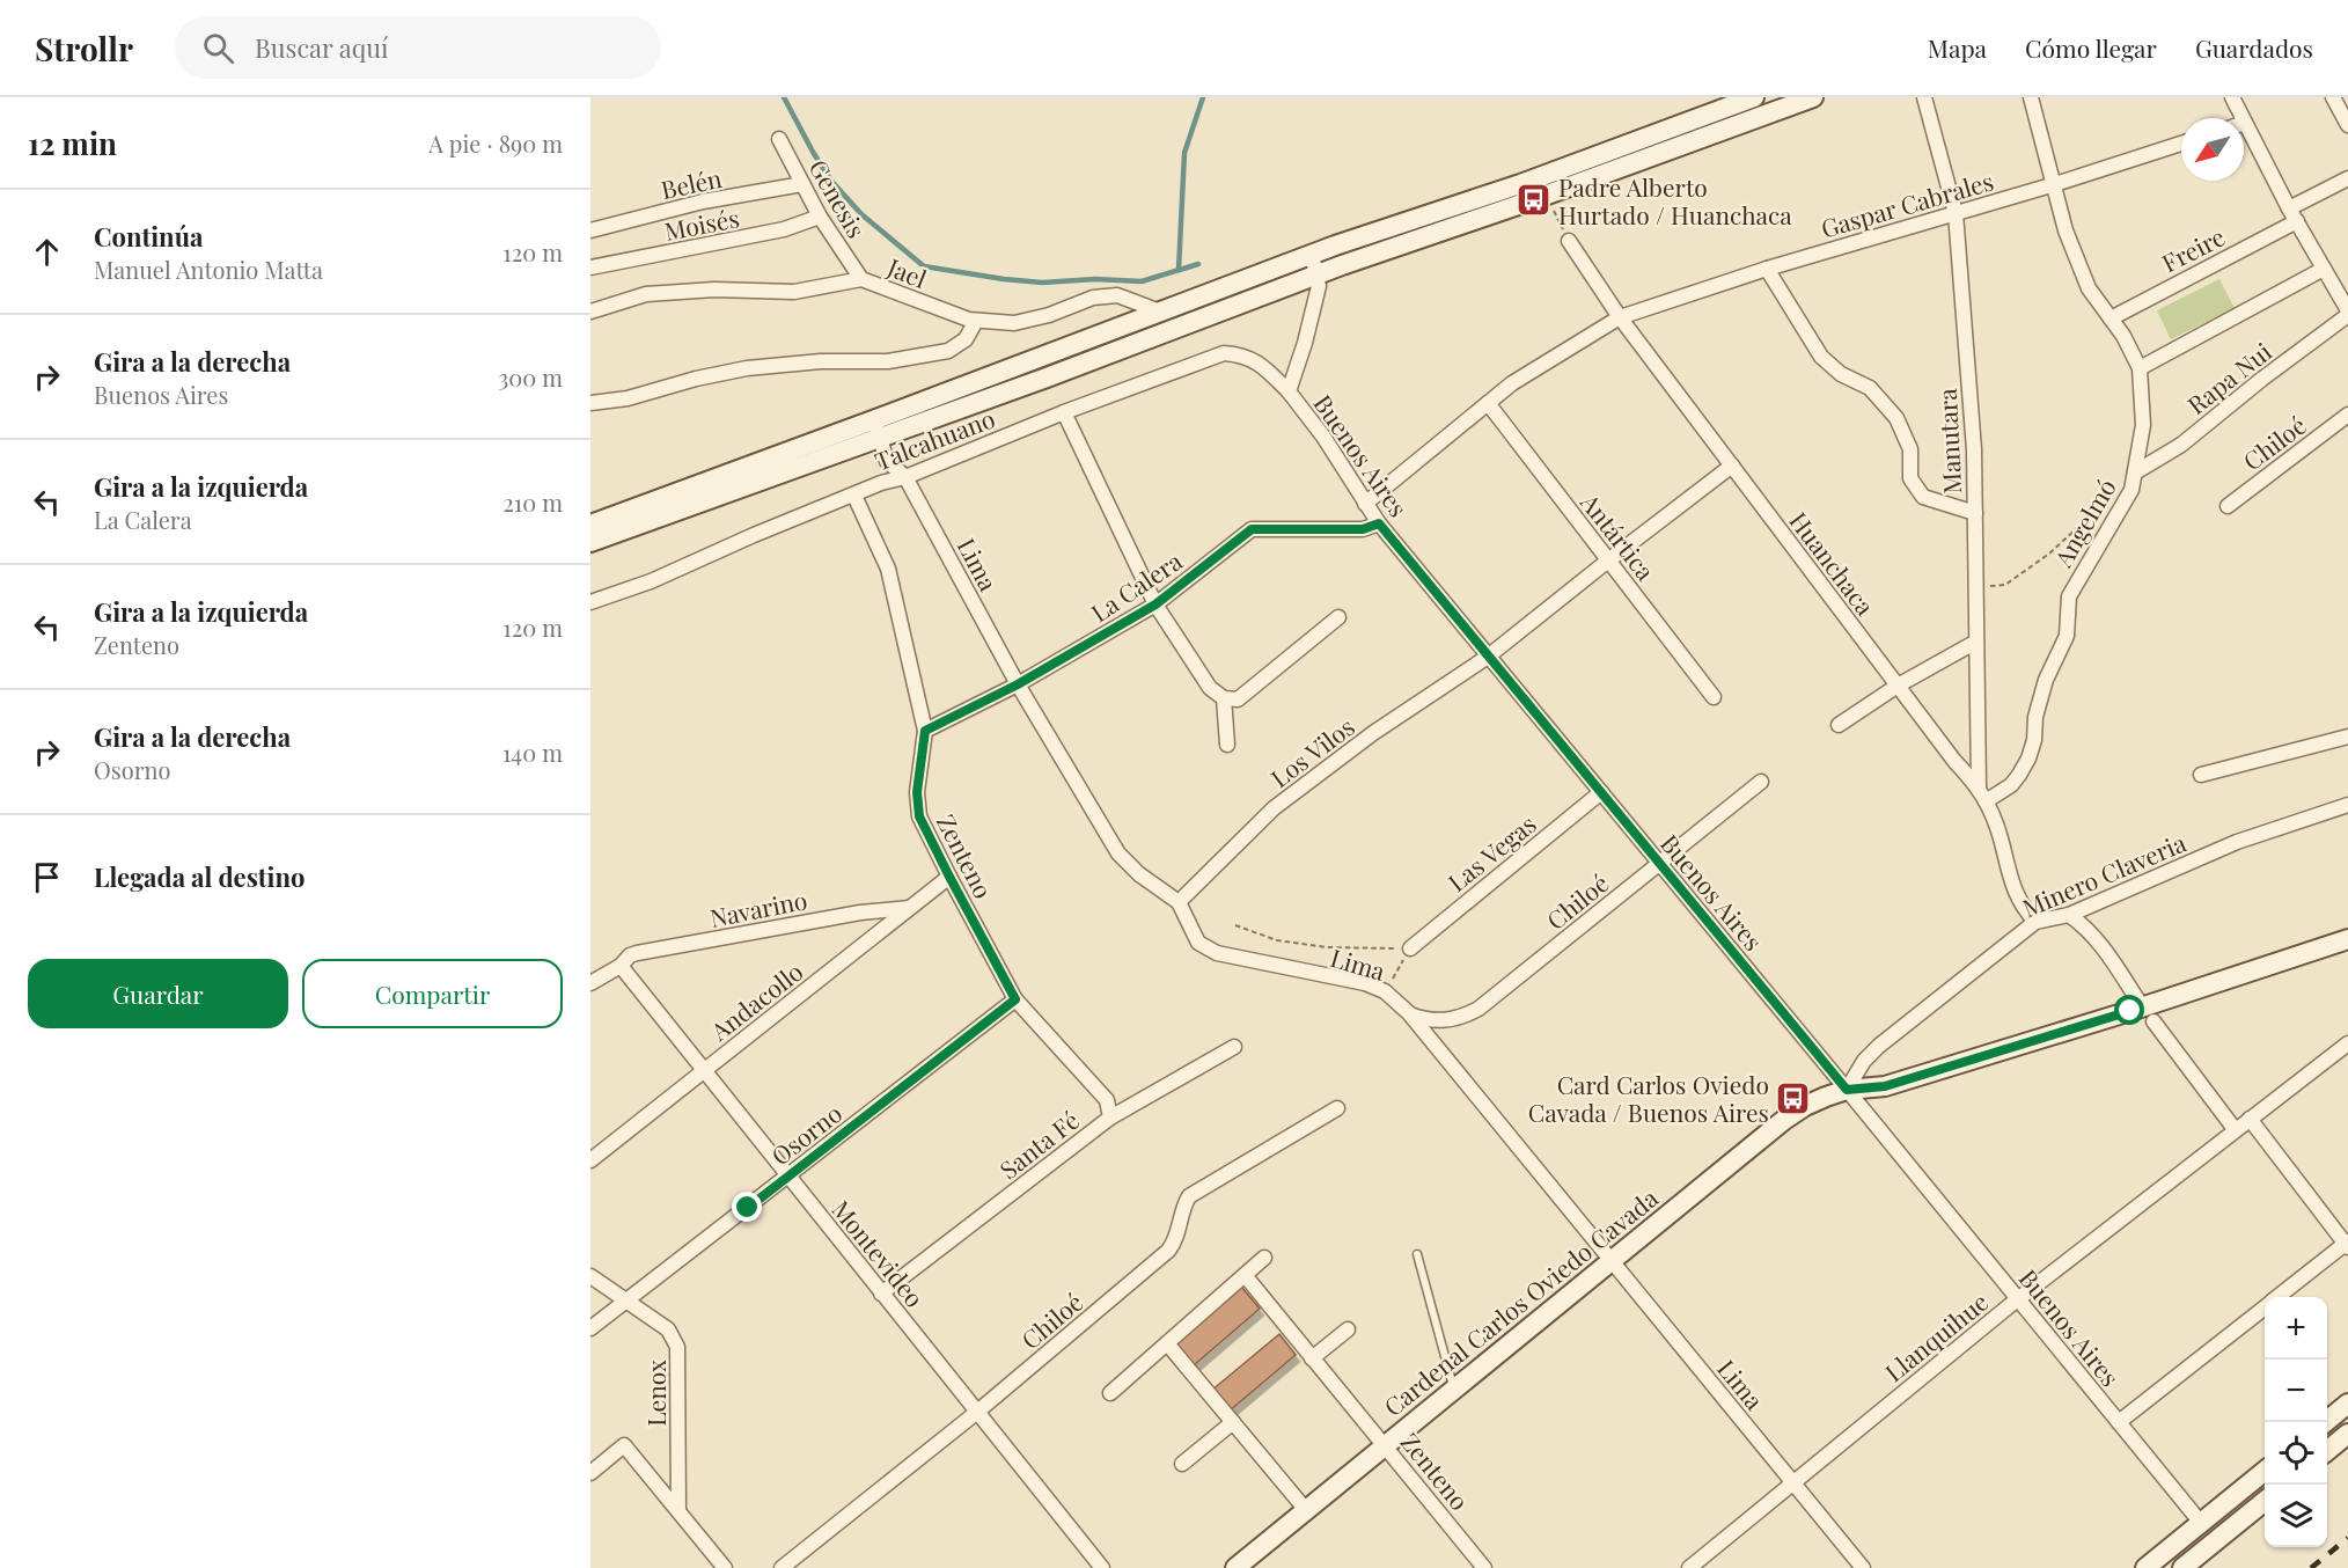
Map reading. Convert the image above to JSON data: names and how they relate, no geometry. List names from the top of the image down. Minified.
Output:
{"streets":{"main road":["Cardenal Carlos Oviedo Cavada"],"street":["Belén","Genesis","Gaspar Cabrales","Moisés","Freire","Jael","Rapa Nui","Talcahuano","Manutara","Chiloé","Buenos Aires","Angelmó","Antártica","Huanchaca","Lima","La Calera","Los Vilos","Las Vegas","Zenteno","Minero Claveria","Navarino","Andacollo","Osorno","Santa Fé","Montevideo","Llanquihue","Lenox"]},"crossings":[["Belén","Genesis"],["Genesis","Moisés"],["Genesis","Jael"],["Gaspar Cabrales","Manutara"],["Gaspar Cabrales","Buenos Aires"],["Gaspar Cabrales","Angelmó"],["Gaspar Cabrales","Antártica"],["Gaspar Cabrales","Huanchaca"],["Freire","Angelmó"],["Rapa Nui","Angelmó"],["Talcahuano","Buenos Aires"],["Talcahuano","Lima"],["Talcahuano","Zenteno"],["Manutara","Huanchaca"],["Chiloé","Buenos Aires"],["Chiloé","Lima"],["Chiloé","Montevideo"],["Buenos Aires","La Calera"],["Buenos Aires","Los Vilos"],["Buenos Aires","Las Vegas"],["Buenos Aires","Minero Claveria"],["Buenos Aires","Cardenal Carlos Oviedo Cavada"],["Buenos Aires","Llanquihue"],["Angelmó","Huanchaca"],["Antártica","Los Vilos"],["Huanchaca","Los Vilos"],["Huanchaca","Minero Claveria"],["Lima","La Calera"],["Lima","Los Vilos"],["Lima","Cardenal Carlos Oviedo Cavada"],["Lima","Llanquihue"],["La Calera","Zenteno"],["Zenteno","Andacollo"],["Zenteno","Osorno"],["Zenteno","Santa Fé"],["Zenteno","Cardenal Carlos Oviedo Cavada"],["Minero Claveria","Cardenal Carlos Oviedo Cavada"],["Navarino","Andacollo"],["Navarino","Montevideo"],["Andacollo","Montevideo"],["Osorno","Montevideo"],["Osorno","Lenox"],["Santa Fé","Montevideo"]],"places":{"bus stop":["Padre Alberto Hurtado / Huanchaca","Card Carlos Oviedo Cavada / Buenos Aires"]},"north":"bottom left","page":{"header":"Strollr","search":"Buscar aquí","nav":["Mapa","Cómo llegar","Guardados"],"heading":["12 min","A pie · 890 m"],"list":[["Continúa","Manuel Antonio Matta","120 m"],["Gira a la derecha","Buenos Aires","300 m"],["Gira a la izquierda","La Calera","210 m"],["Gira a la izquierda","Zenteno","120 m"],["Gira a la derecha","Osorno","140 m"],"Llegada al destino"],"buttons":["Guardar","Compartir"],"map_buttons":["+","−"]}}
